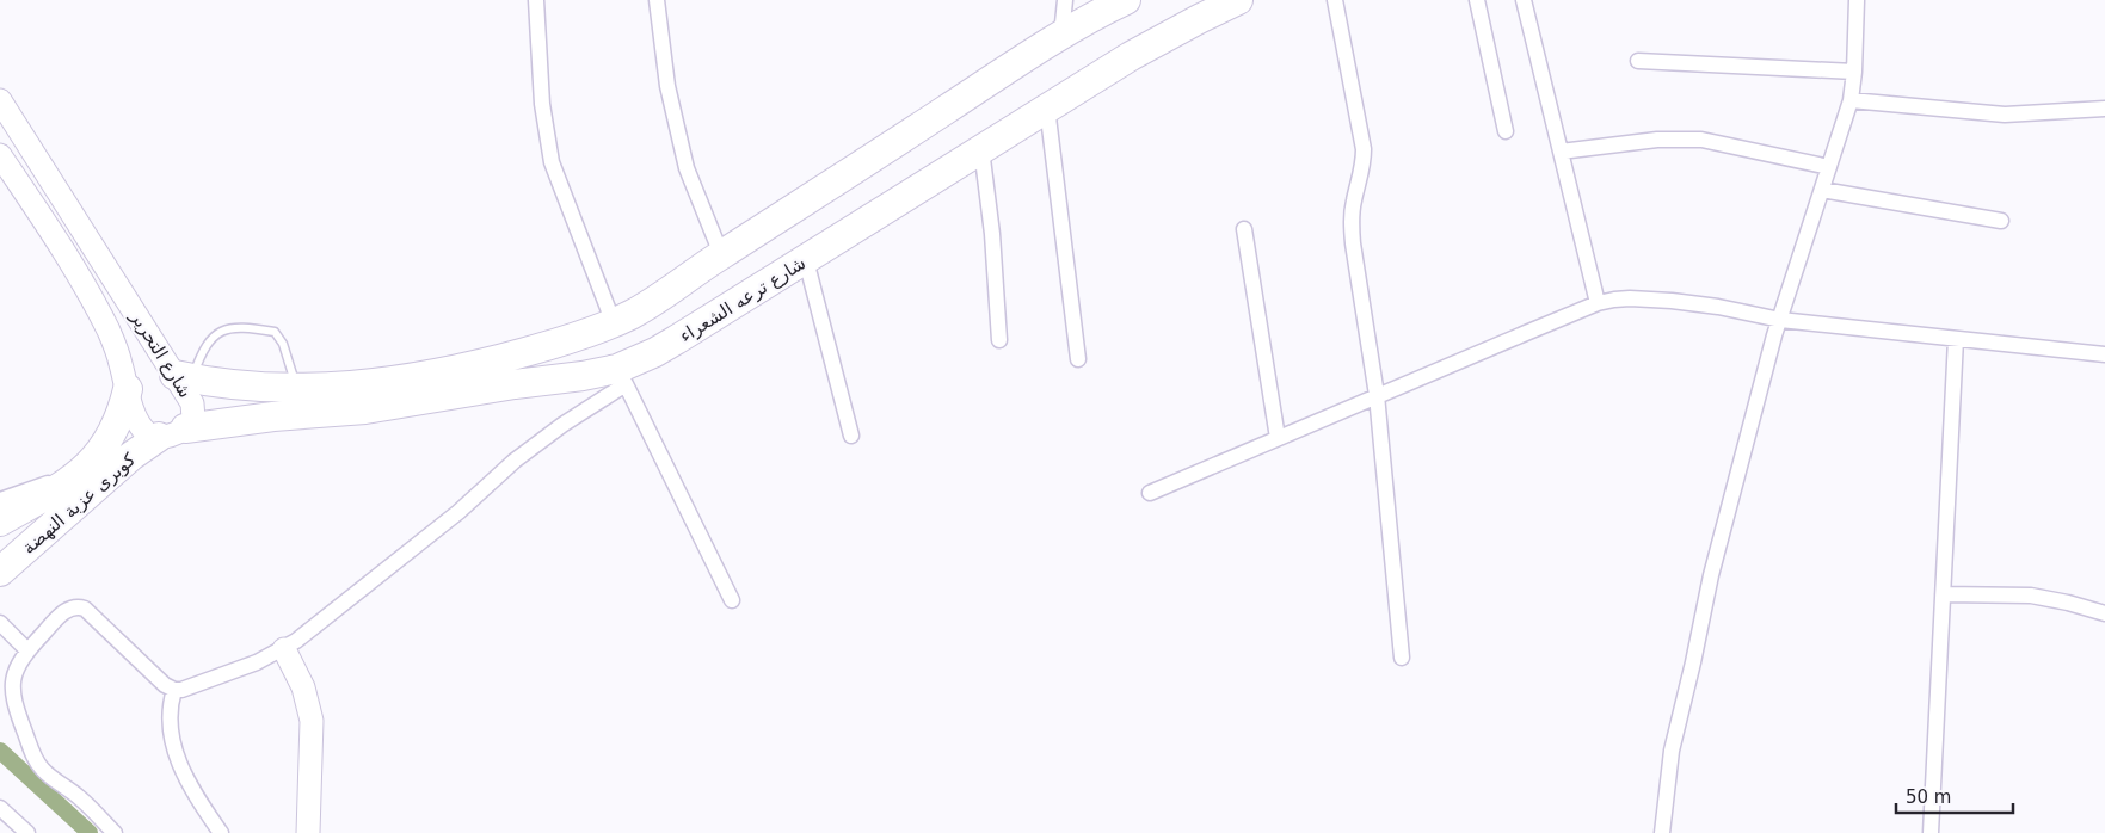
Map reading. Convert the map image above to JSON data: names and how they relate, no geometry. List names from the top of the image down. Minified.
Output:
{"streets":{"highway":["شارع ترعه الشعراء","كوبرى عزبة النهضة"],"street":["شارع التحرير"]},"crossings":[["شارع ترعه الشعراء","شارع التحرير"],["شارع ترعه الشعراء","كوبرى عزبة النهضة"],["شارع التحرير","كوبرى عزبة النهضة"]],"scale_bar":"50 m"}
